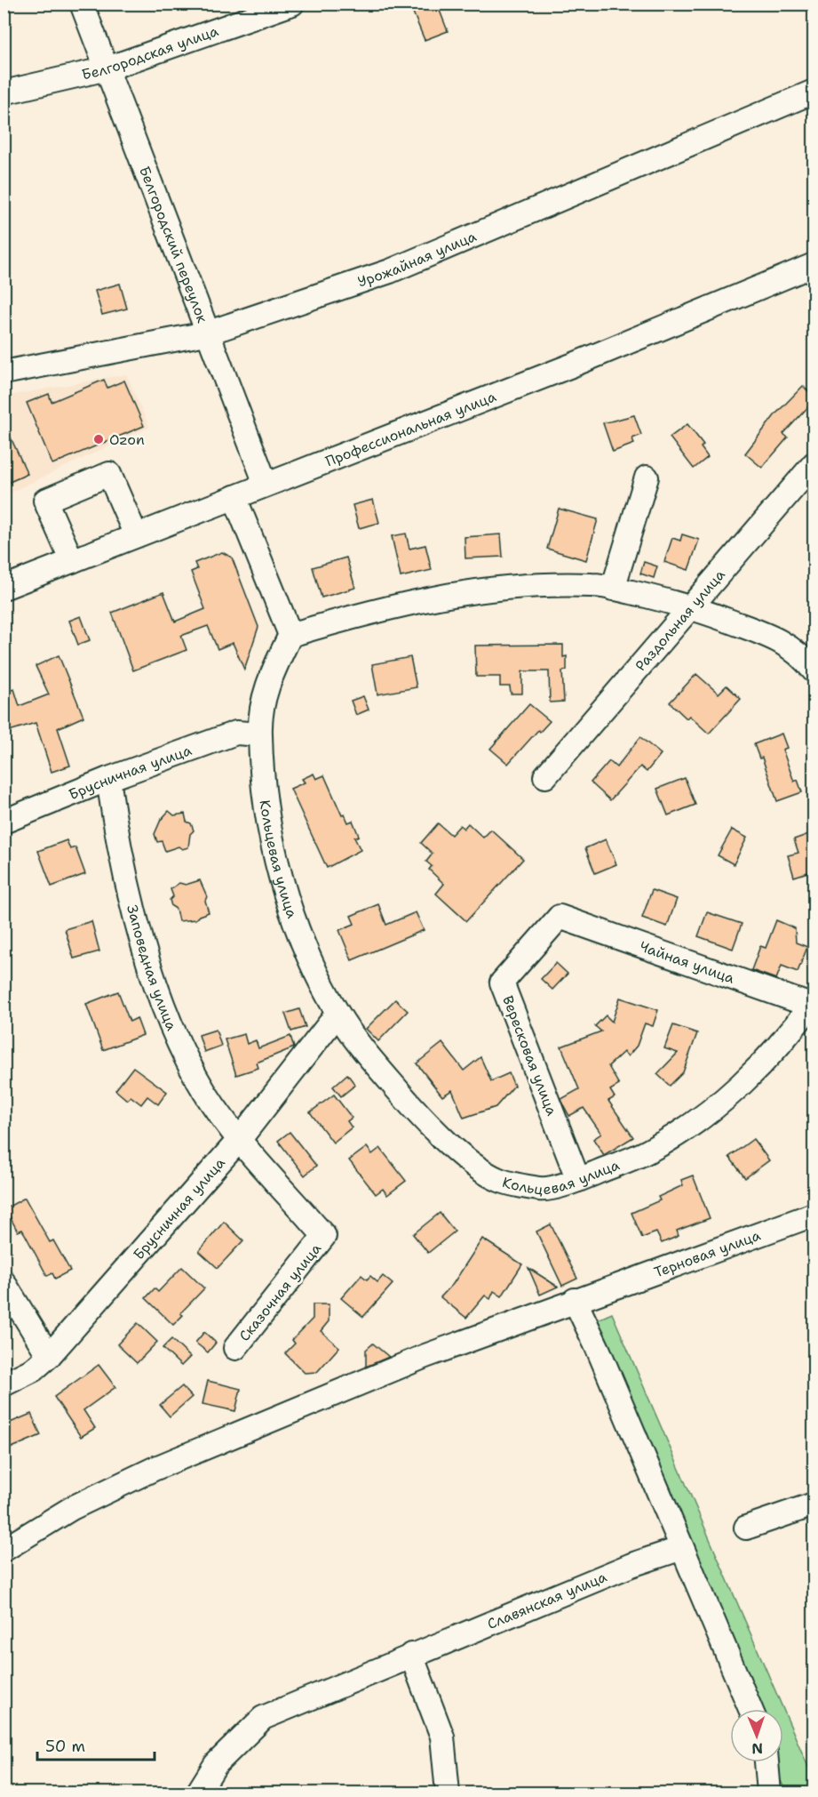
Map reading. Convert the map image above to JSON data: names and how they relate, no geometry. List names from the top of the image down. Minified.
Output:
{"streets":{"street":["Белгородская улица","Белгородский переулок","Урожайная улица","Профессиональная улица","Раздольная улица","Брусничная улица","Кольцевая улица","Чайная улица","Заповедная улица","Вересковая улица","Терновая улица","Сказочная улица","Славянская улица"]},"crossings":[["Белгородская улица","Белгородский переулок"],["Белгородский переулок","Урожайная улица"],["Белгородский переулок","Профессиональная улица"],["Брусничная улица","Кольцевая улица"],["Брусничная улица","Заповедная улица"],["Брусничная улица","Сказочная улица"],["Кольцевая улица","Чайная улица"],["Кольцевая улица","Вересковая улица"],["Чайная улица","Вересковая улица"],["Заповедная улица","Сказочная улица"]],"places":["Ozon"],"scale_bar":"50 m","north":"bottom"}
